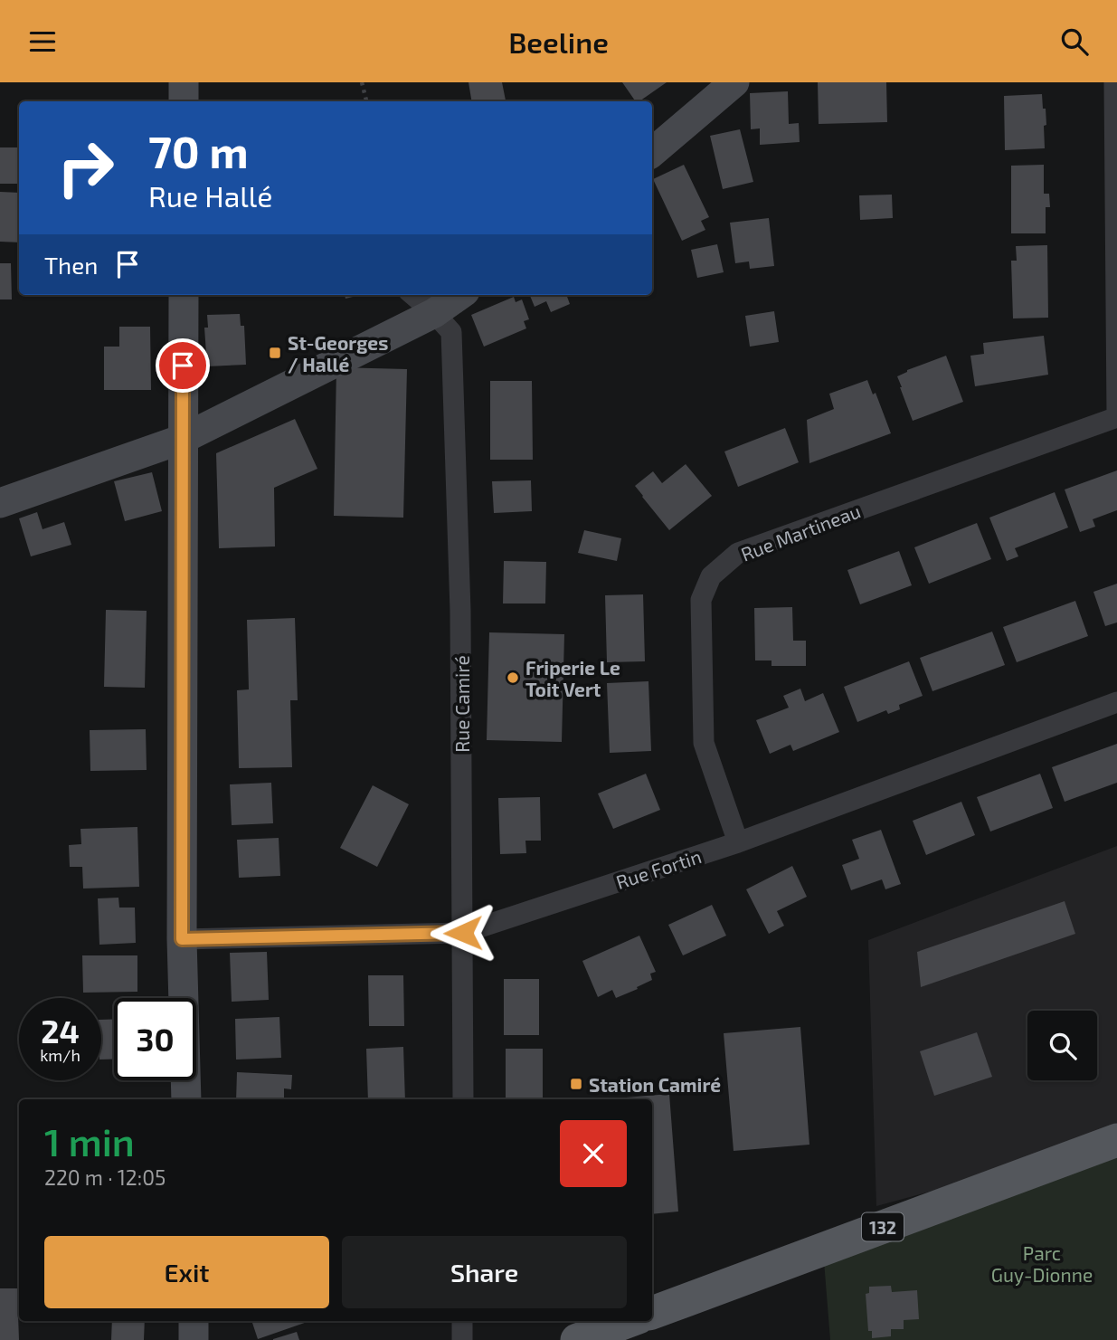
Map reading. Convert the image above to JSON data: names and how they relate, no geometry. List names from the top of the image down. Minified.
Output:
{"streets":{"main road":["132"],"street":["Rue Martineau","Rue Camiré","Rue Fortin"]},"crossings":[["Rue Martineau","Rue Fortin"],["Rue Camiré","Rue Fortin"]],"parks":["Parc Guy-Dionne"],"places":{"transit":["St-Georges / Hallé","Station Camiré"],"other":["Friperie Le Toit Vert"]},"page":{"header":"Beeline","turn":["70 m","Rue Hallé"],"then":"Then","speed":"24 km/h","limit":"30","heading":["1 min","220 m · 12:05"],"buttons":["Exit","Share"]}}
